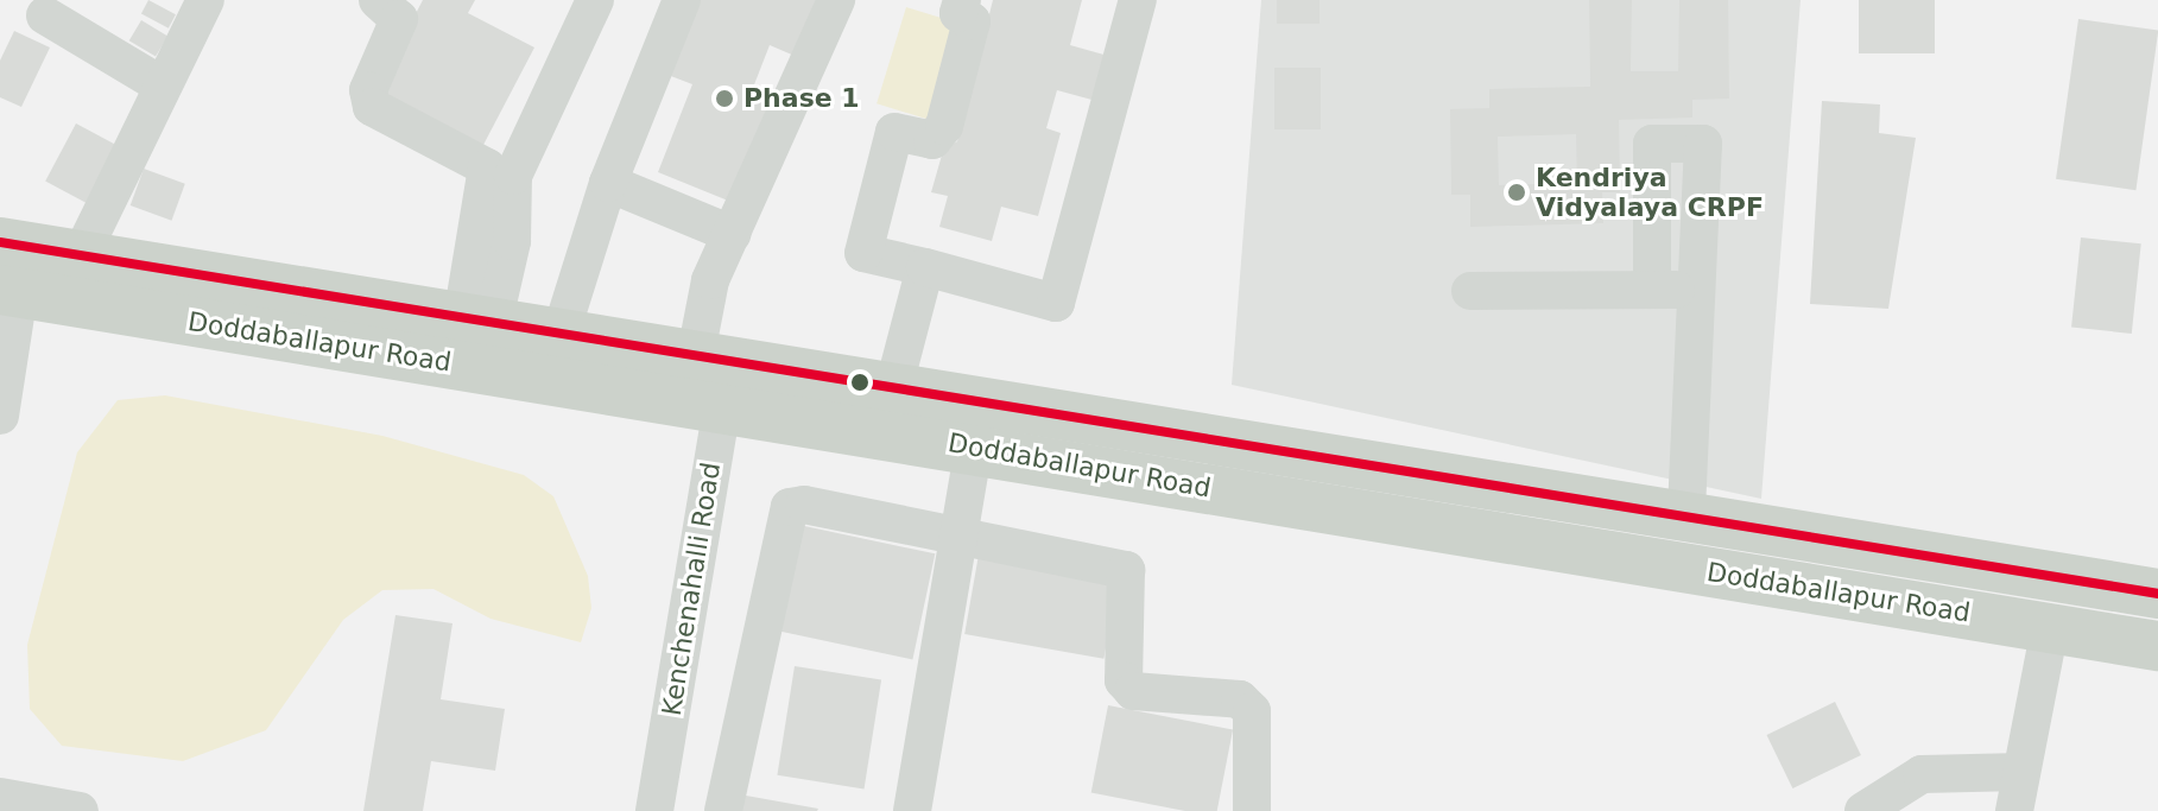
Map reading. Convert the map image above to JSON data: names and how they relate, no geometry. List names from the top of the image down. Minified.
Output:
{"streets":{"main road":["Doddaballapur Road"],"street":["Kenchenahalli Road"]},"crossings":[["Doddaballapur Road","Kenchenahalli Road"]],"places":["Phase 1","Kendriya Vidyalaya CRPF"]}
